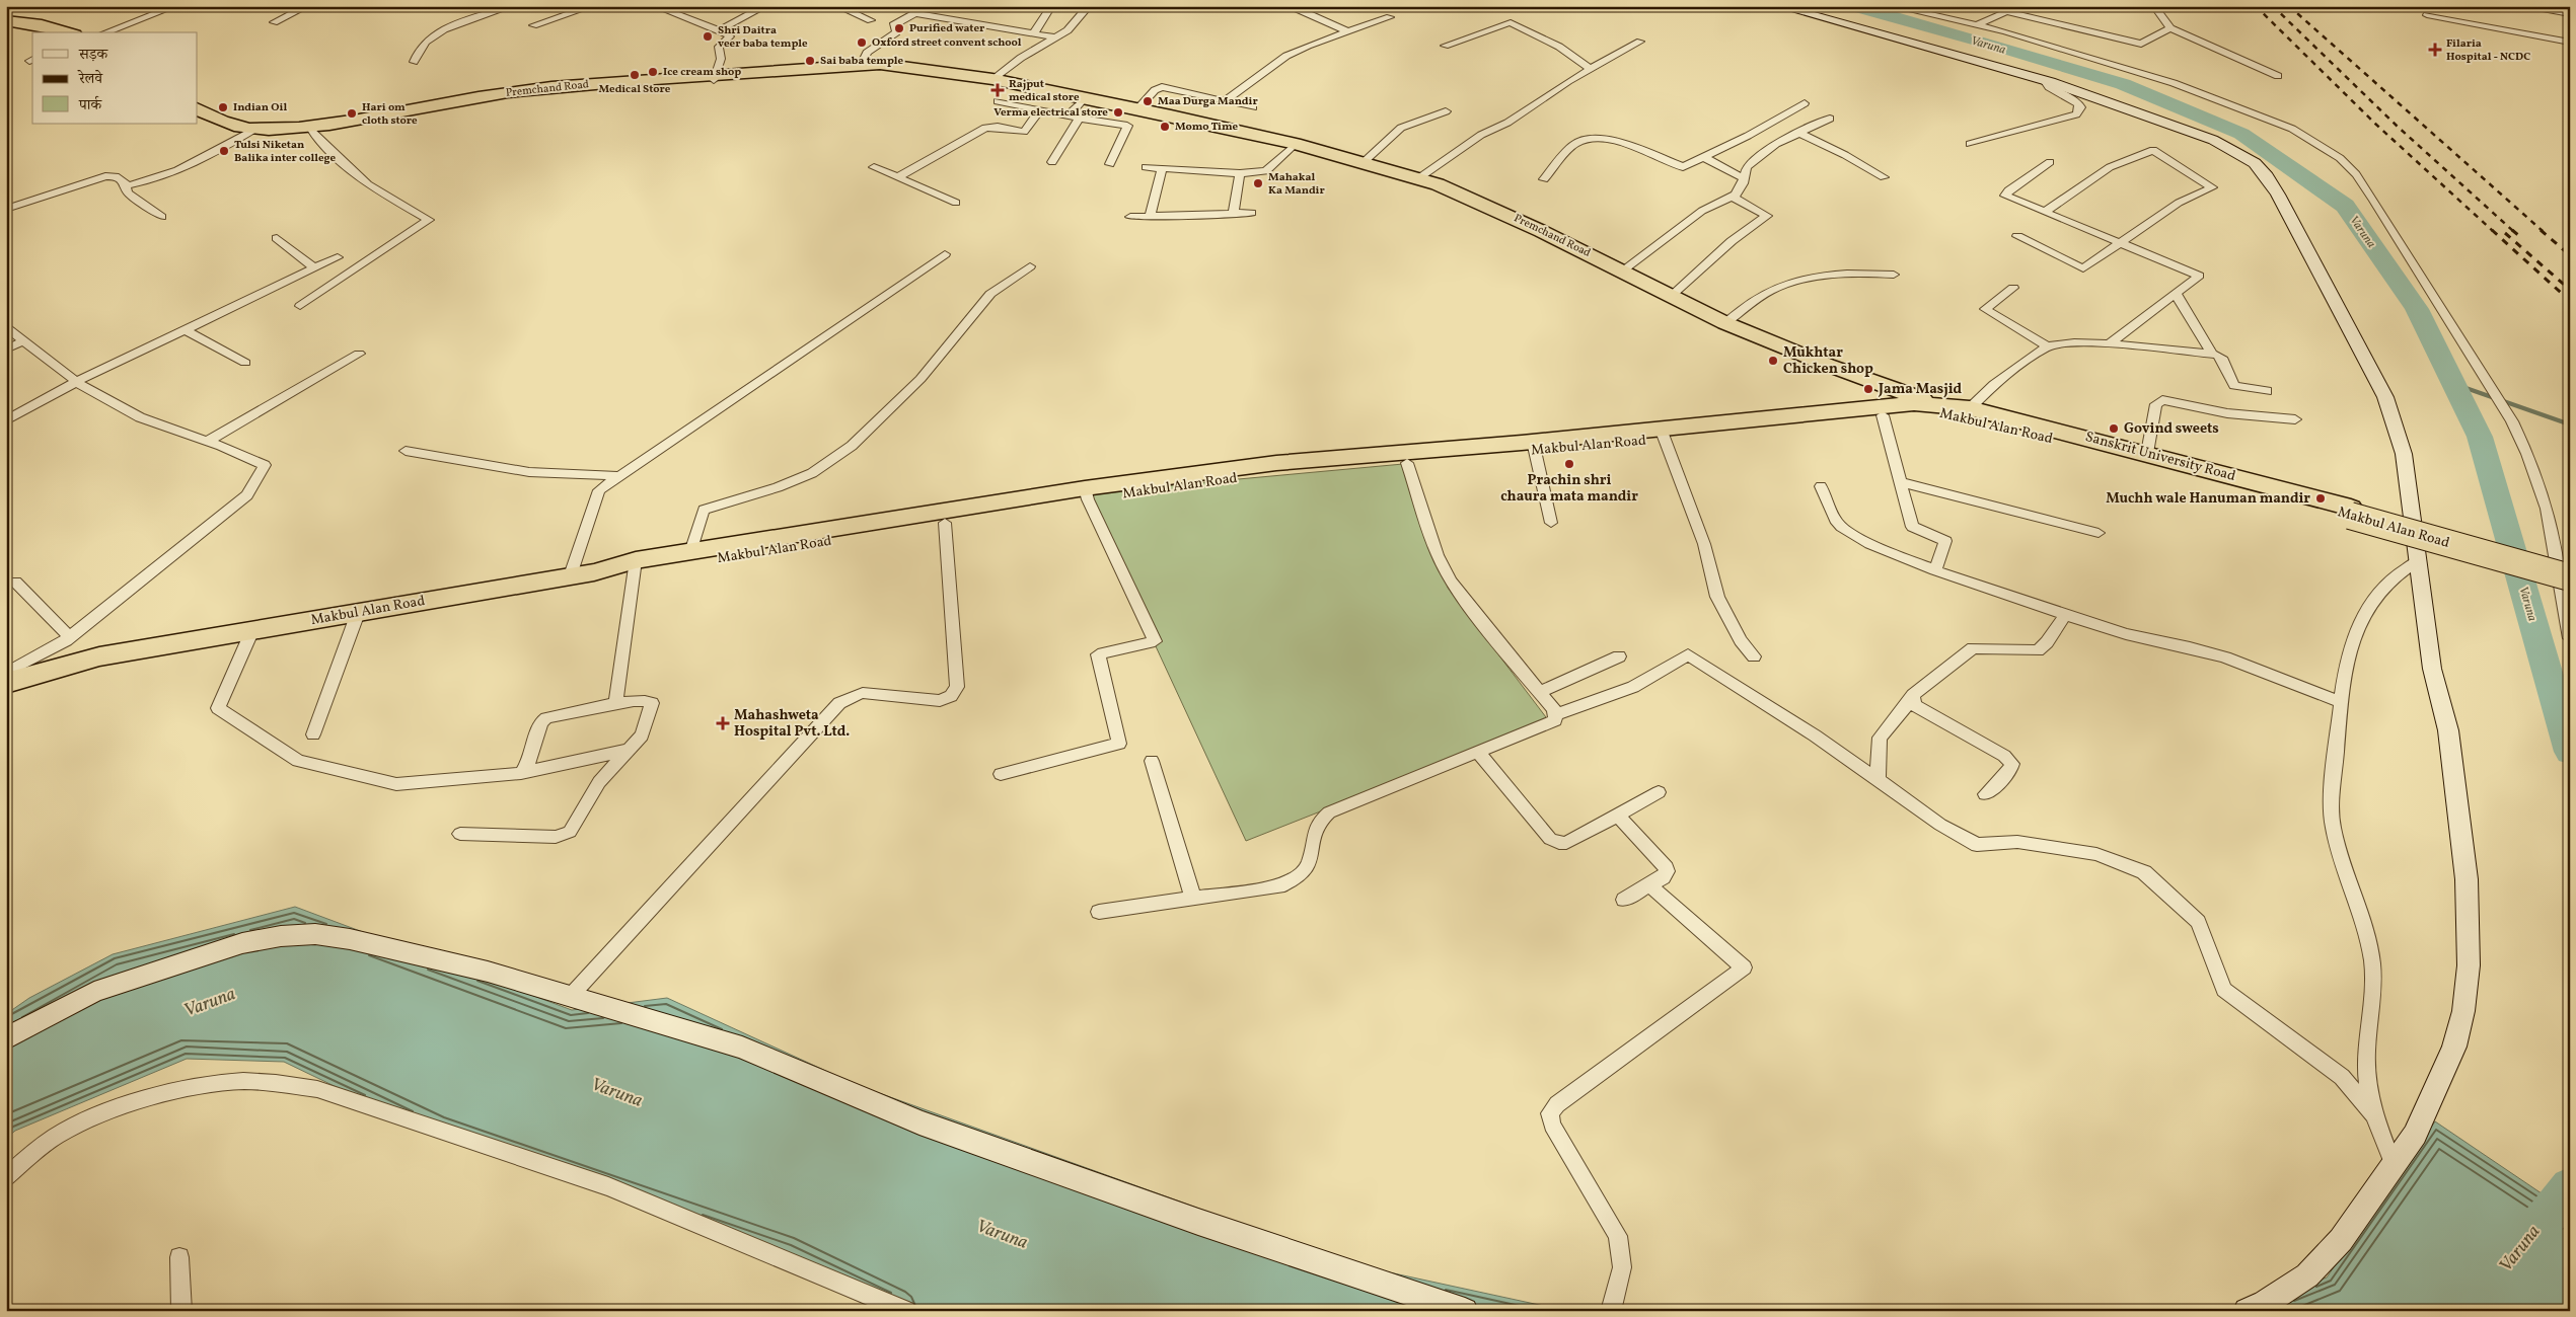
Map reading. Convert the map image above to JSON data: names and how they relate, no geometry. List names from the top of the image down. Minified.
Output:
{"streets":{"highway":["Premchand Road","Makbul Alan Road","Sanskrit University Road"]},"crossings":[["Premchand Road","Makbul Alan Road"],["Makbul Alan Road","Sanskrit University Road"]],"water":["Varuna"],"places":{"other":["Purified water","Shri Daitra veer baba temple","Oxford street convent school","Sai baba temple","Ice cream shop","Medical Store","Maa Durga Mandir","Indian Oil","Verma electrical store","Hari om cloth store","Momo Time","Tulsi Niketan Balika inter college","Mahakal Ka Mandir","Mukhtar Chicken shop","Jama Masjid","Govind sweets","Prachin shri chaura mata mandir","Muchh wale Hanuman mandir"],"health":["Filaria Hospital - NCDC","Rajput medical store","Mahashweta Hospital Pvt. Ltd."]},"legend":["सड़क","रेलवे","पार्क"]}
